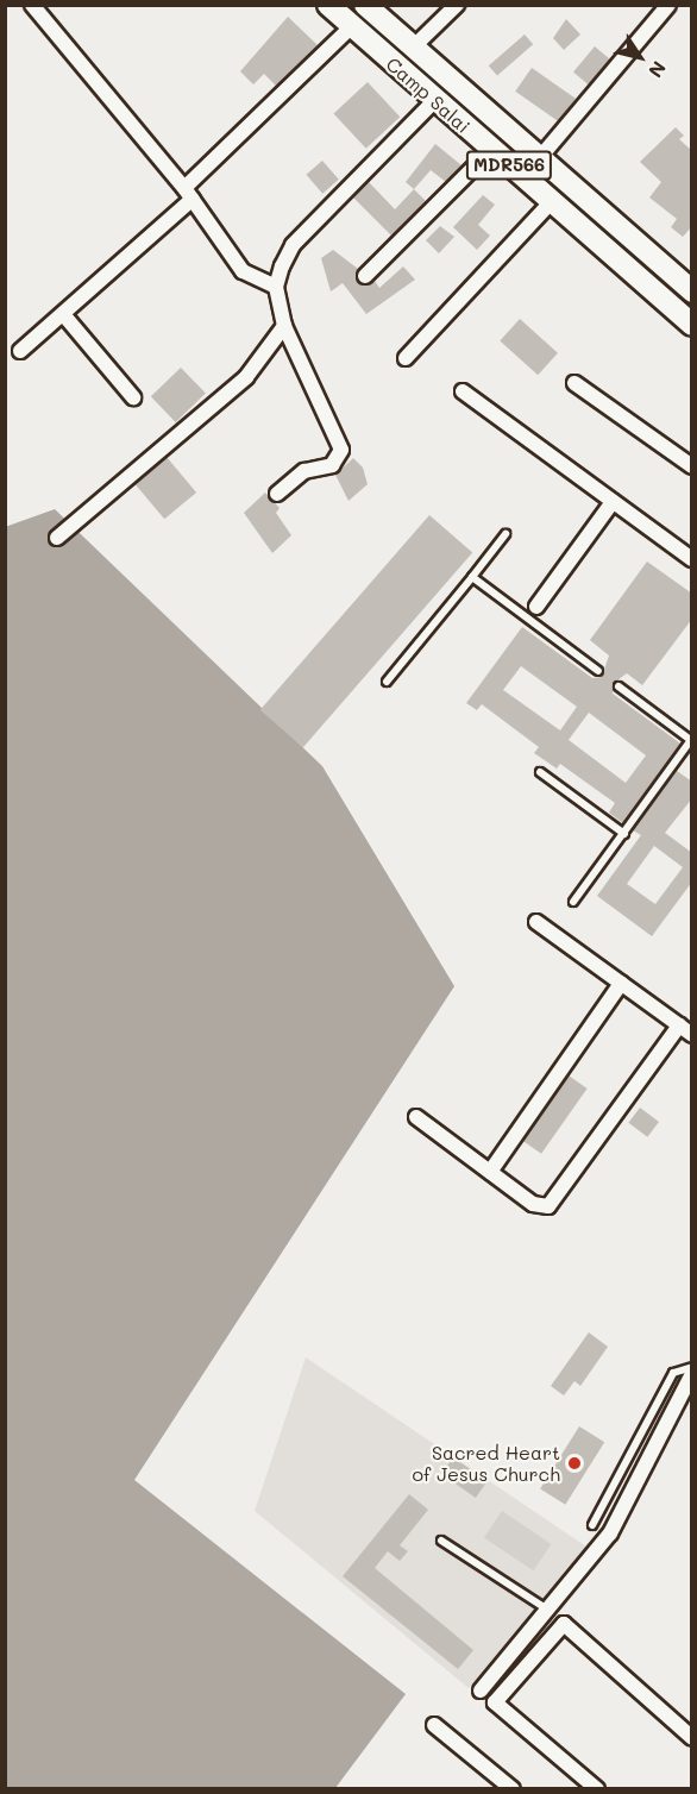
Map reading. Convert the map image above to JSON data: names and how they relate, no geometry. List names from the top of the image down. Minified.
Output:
{"streets":{"main road":["Camp Salai","MDR566"]},"places":["Sacred Heart of Jesus Church"],"north":"bottom right"}
